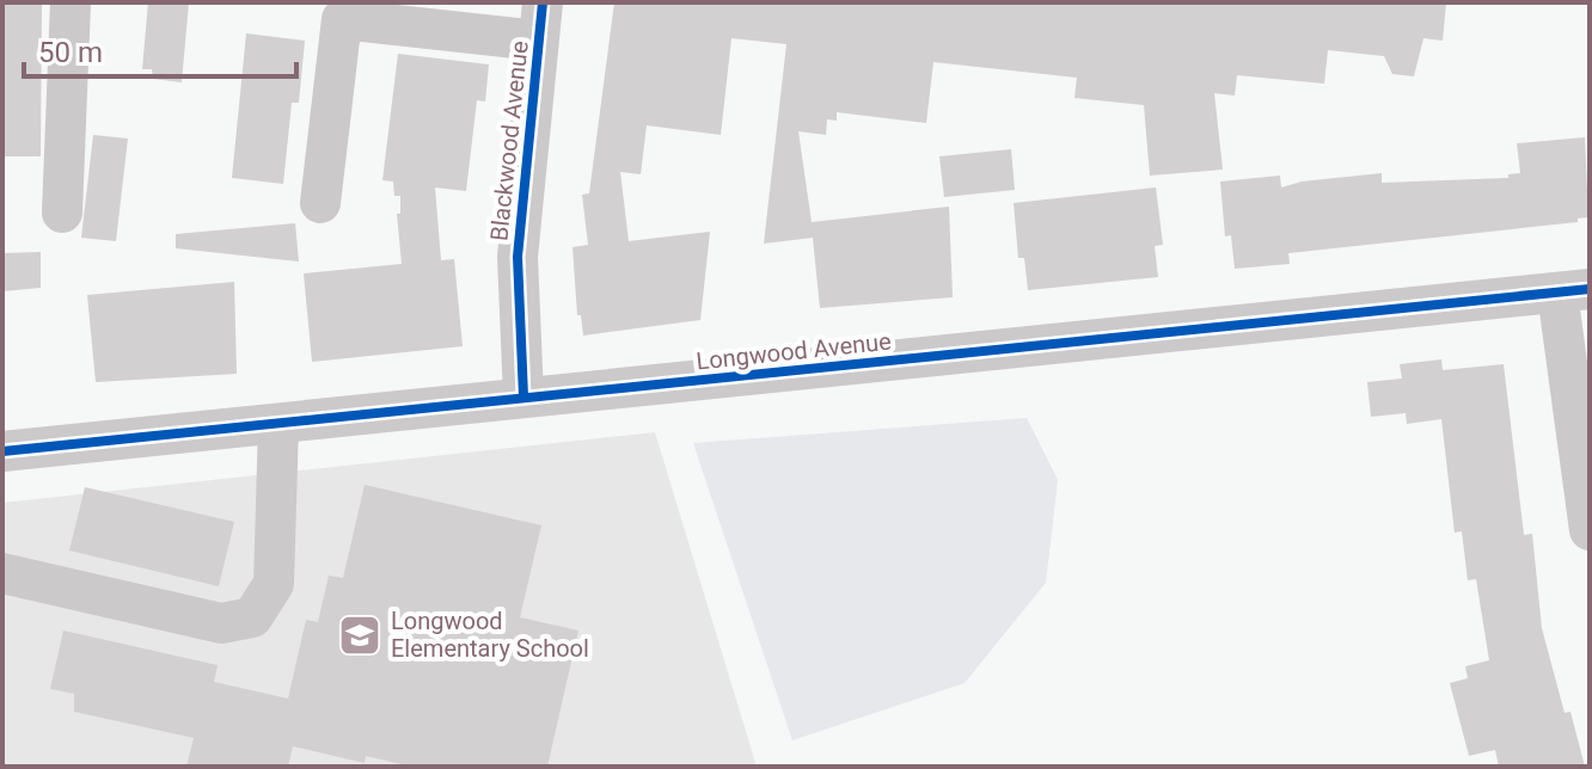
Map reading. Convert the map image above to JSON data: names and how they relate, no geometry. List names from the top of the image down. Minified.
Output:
{"streets":{"street":["Blackwood Avenue","Longwood Avenue"]},"crossings":[["Blackwood Avenue","Longwood Avenue"]],"places":{"school or university":["Longwood Elementary School"]},"scale_bar":"50 m"}
